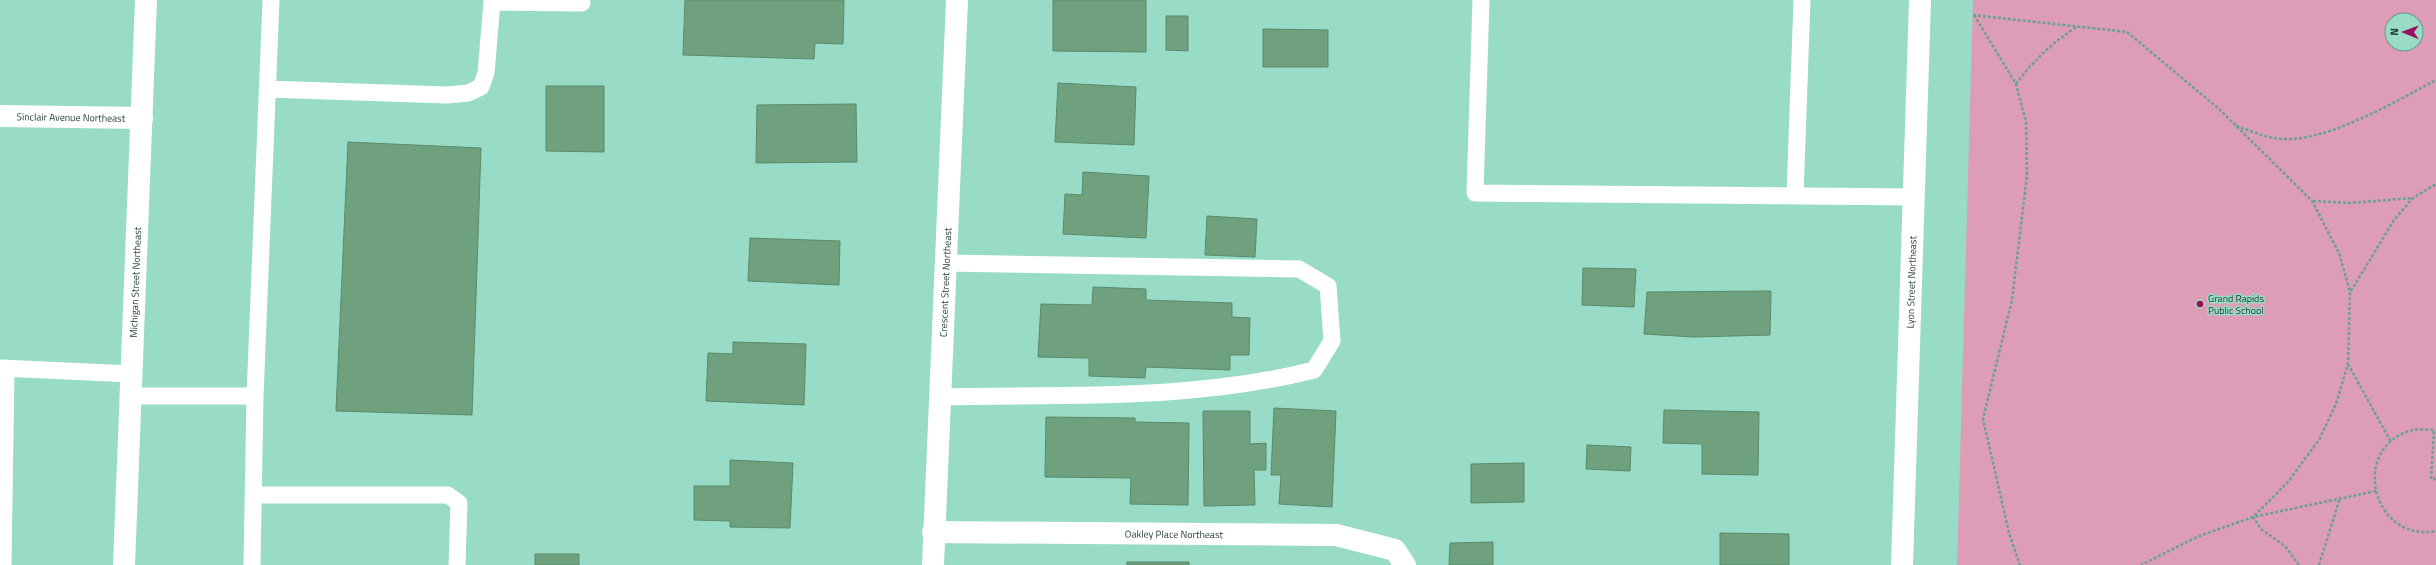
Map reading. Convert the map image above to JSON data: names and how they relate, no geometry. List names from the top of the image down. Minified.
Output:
{"streets":{"street":["Sinclair Avenue Northeast","Crescent Street Northeast","Michigan Street Northeast","Lyon Street Northeast","Oakley Place Northeast"]},"crossings":[["Sinclair Avenue Northeast","Michigan Street Northeast"],["Crescent Street Northeast","Oakley Place Northeast"]],"places":["Grand Rapids Public School"],"north":"left"}
